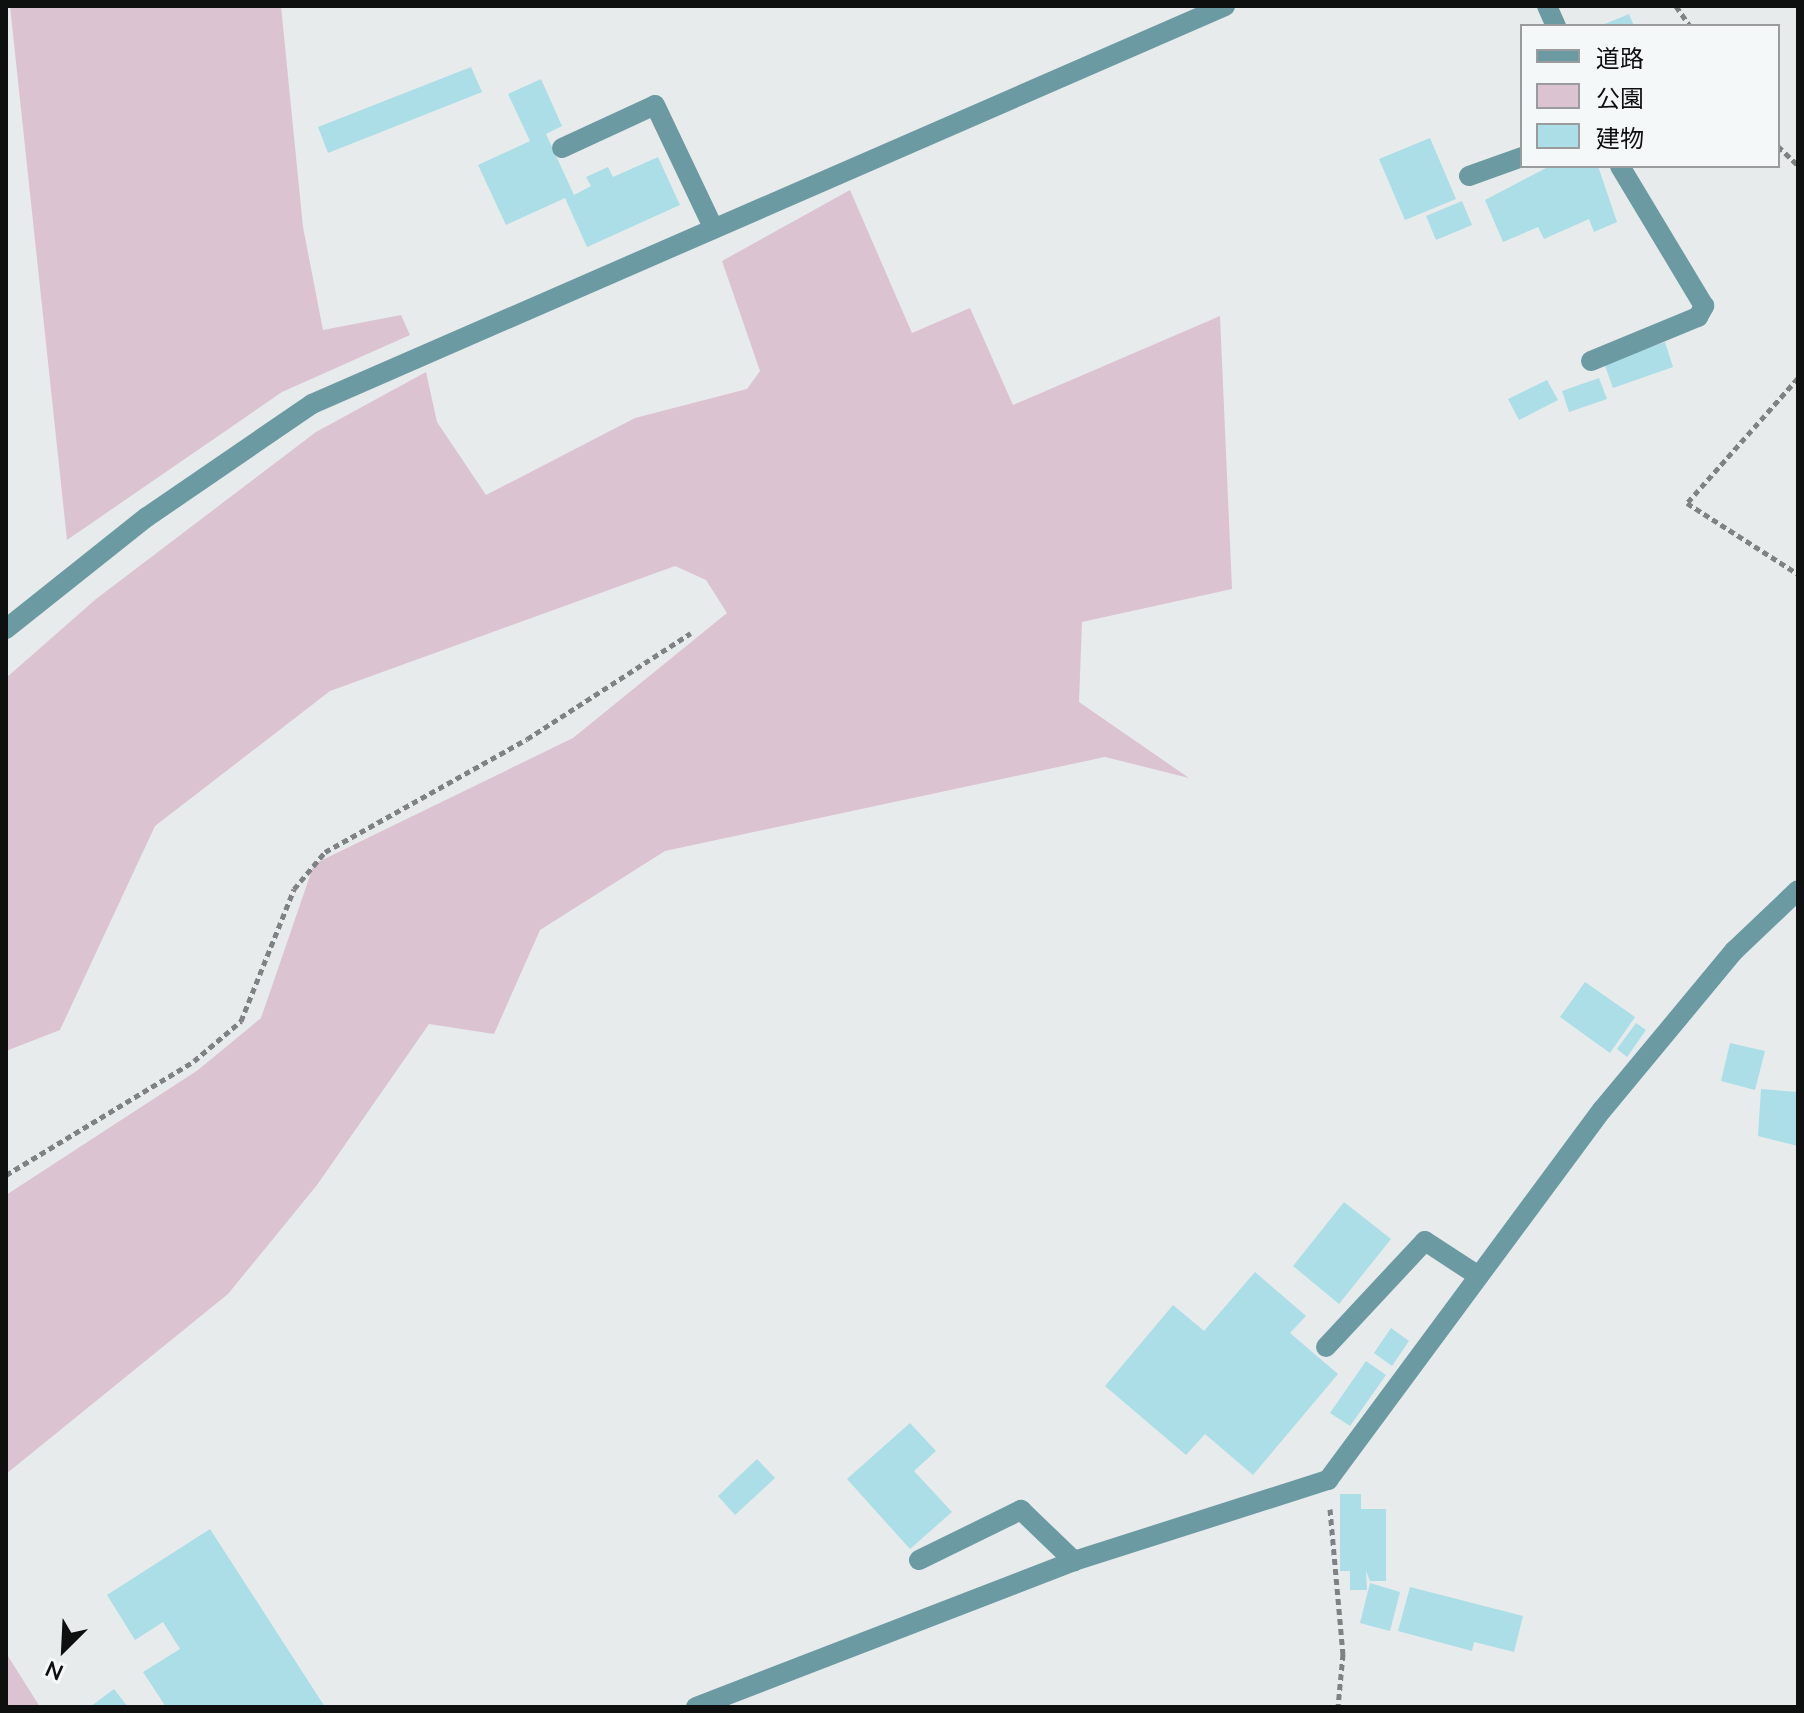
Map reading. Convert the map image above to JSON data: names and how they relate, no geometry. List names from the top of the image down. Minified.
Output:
{"legend":["道路","公園","建物"],"north":"bottom left"}
